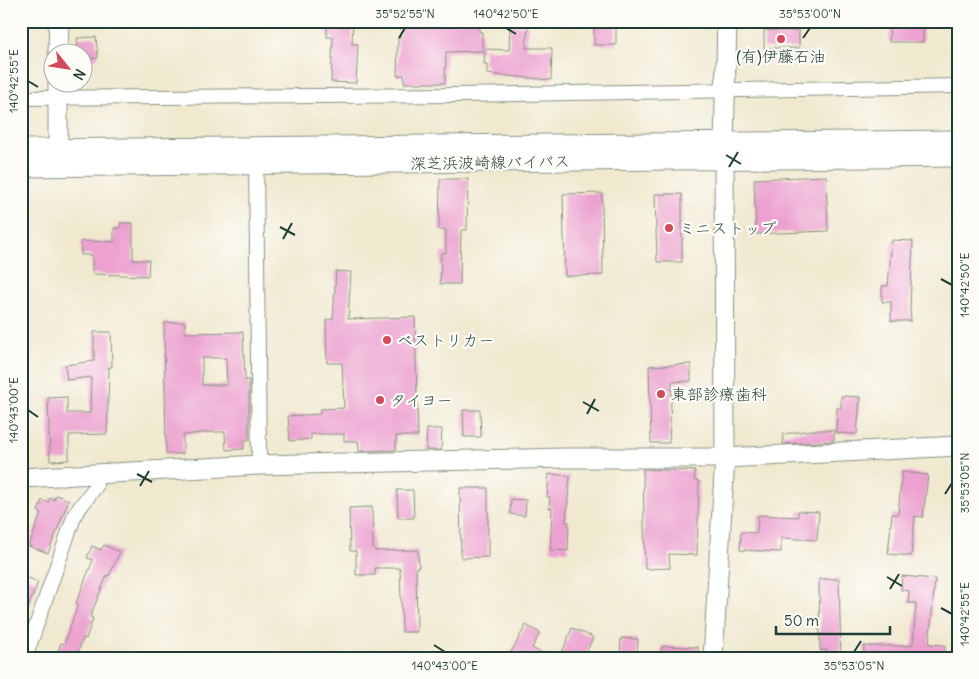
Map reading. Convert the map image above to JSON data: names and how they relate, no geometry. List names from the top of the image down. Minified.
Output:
{"streets":{"street":["深芝浜波崎線バイパス"]},"places":["(有)伊藤石油","ミニストップ","ベストリカー","東部診療歯科","タイヨー"],"scale_bar":"50 m","north":"bottom right","coordinates":["35°52'55\"N","140°42'50\"E","35°53'00\"N","140°42'55\"E","140°43'00\"E","35°53'05\"N"]}
